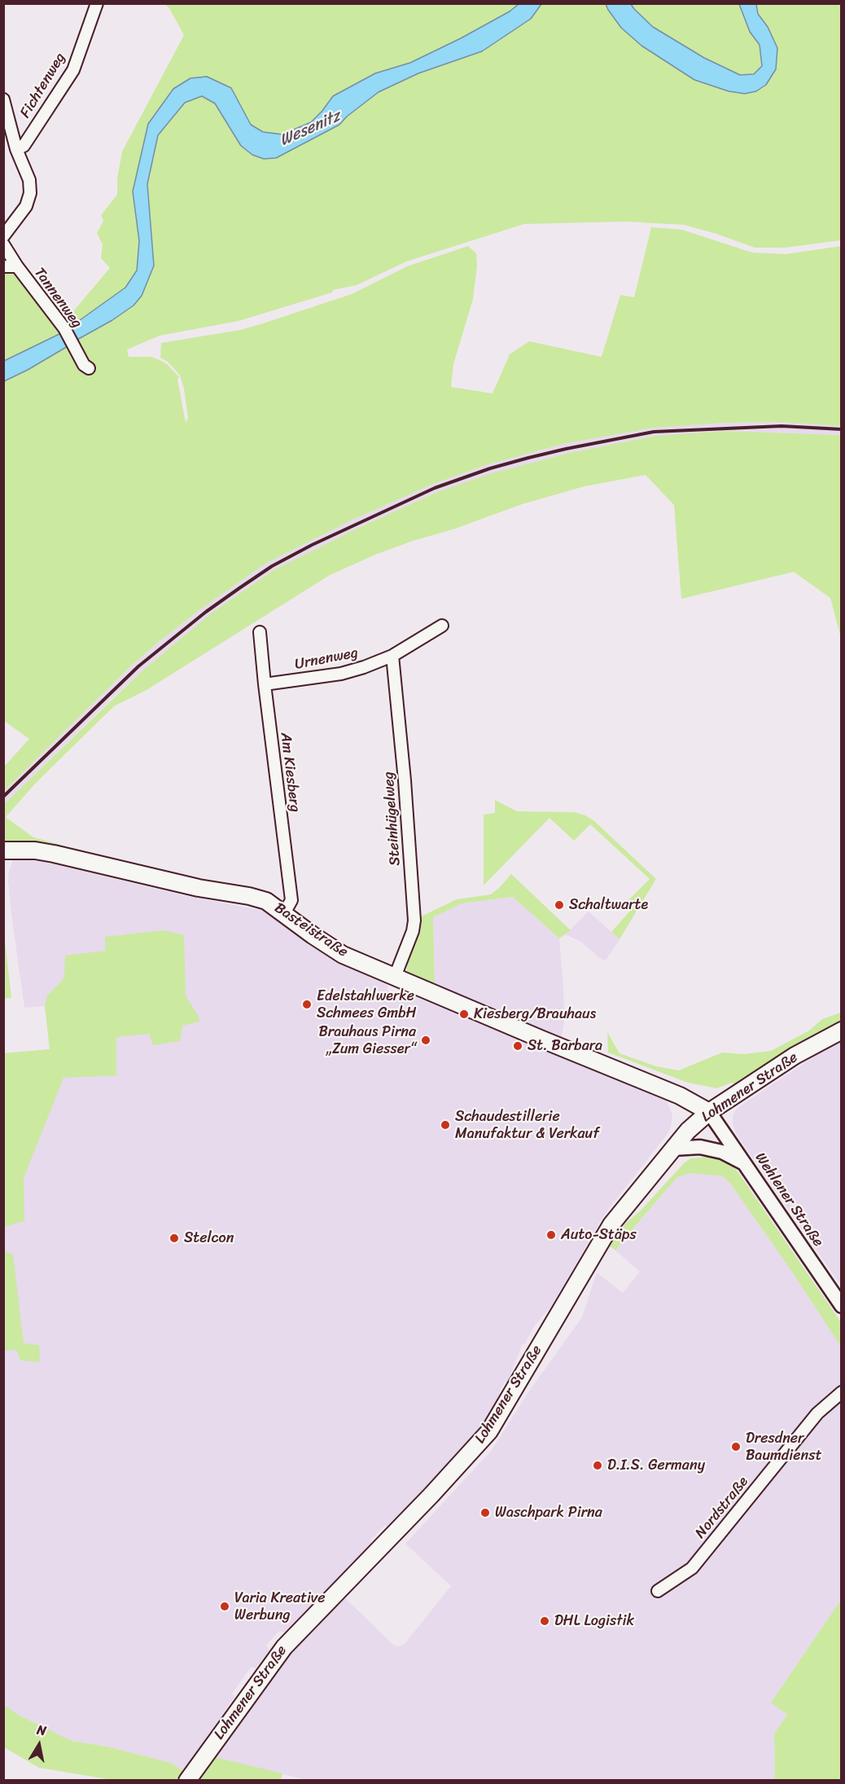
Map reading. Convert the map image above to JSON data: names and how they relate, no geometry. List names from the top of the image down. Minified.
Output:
{"streets":{"main road":["Basteistraße","Lohmener Straße"],"street":["Fichtenweg","Tannenweg","Urnenweg","Am Kiesberg","Steinhügelweg","Wehlener Straße","Nordstraße"]},"crossings":[["Urnenweg","Am Kiesberg"],["Urnenweg","Steinhügelweg"],["Am Kiesberg","Basteistraße"],["Steinhügelweg","Basteistraße"],["Basteistraße","Lohmener Straße"],["Basteistraße","Wehlener Straße"],["Lohmener Straße","Wehlener Straße"]],"water":["Wesenitz"],"places":["Schaltwarte","Edelstahlwerke Schmees GmbH","Kiesberg/Brauhaus","Brauhaus Pirna „Zum Giesser“","St. Barbara","Schaudestillerie Manufaktur & Verkauf","Auto-Stäps","Stelcon","Dresdner Baumdienst","D.I.S. Germany","Waschpark Pirna","Varia Kreative Werbung","DHL Logistik"],"north":"top"}
